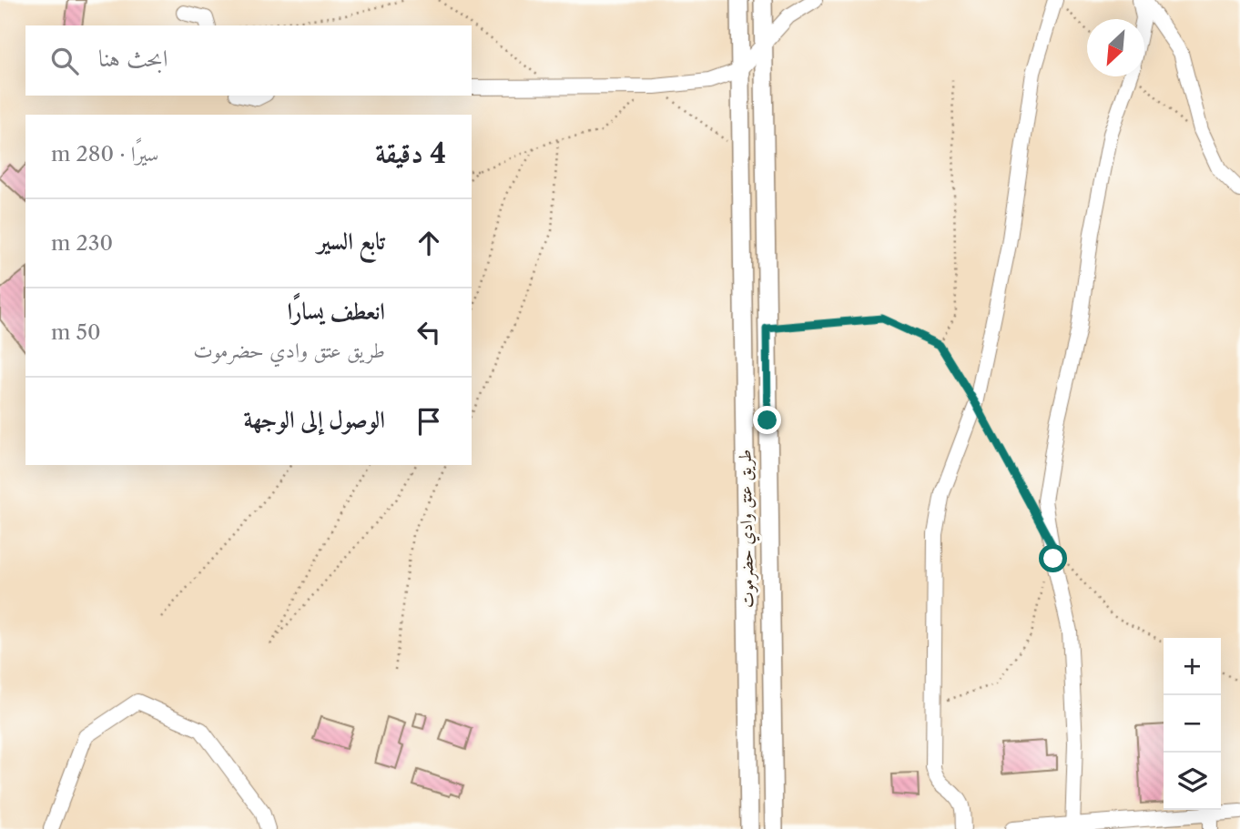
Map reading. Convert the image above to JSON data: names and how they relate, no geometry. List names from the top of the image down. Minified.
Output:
{"streets":{"main road":["طريق عتق وادي حضرموت"]},"north":"bottom left","page":{"search":"ابحث هنا","heading":["4 دقيقة","سيرًا · 280 m"],"list":[["تابع السير","230 m"],["انعطف يسارًا","طريق عتق وادي حضرموت","50 m"],"الوصول إلى الوجهة"],"map_buttons":["+","−"]}}
